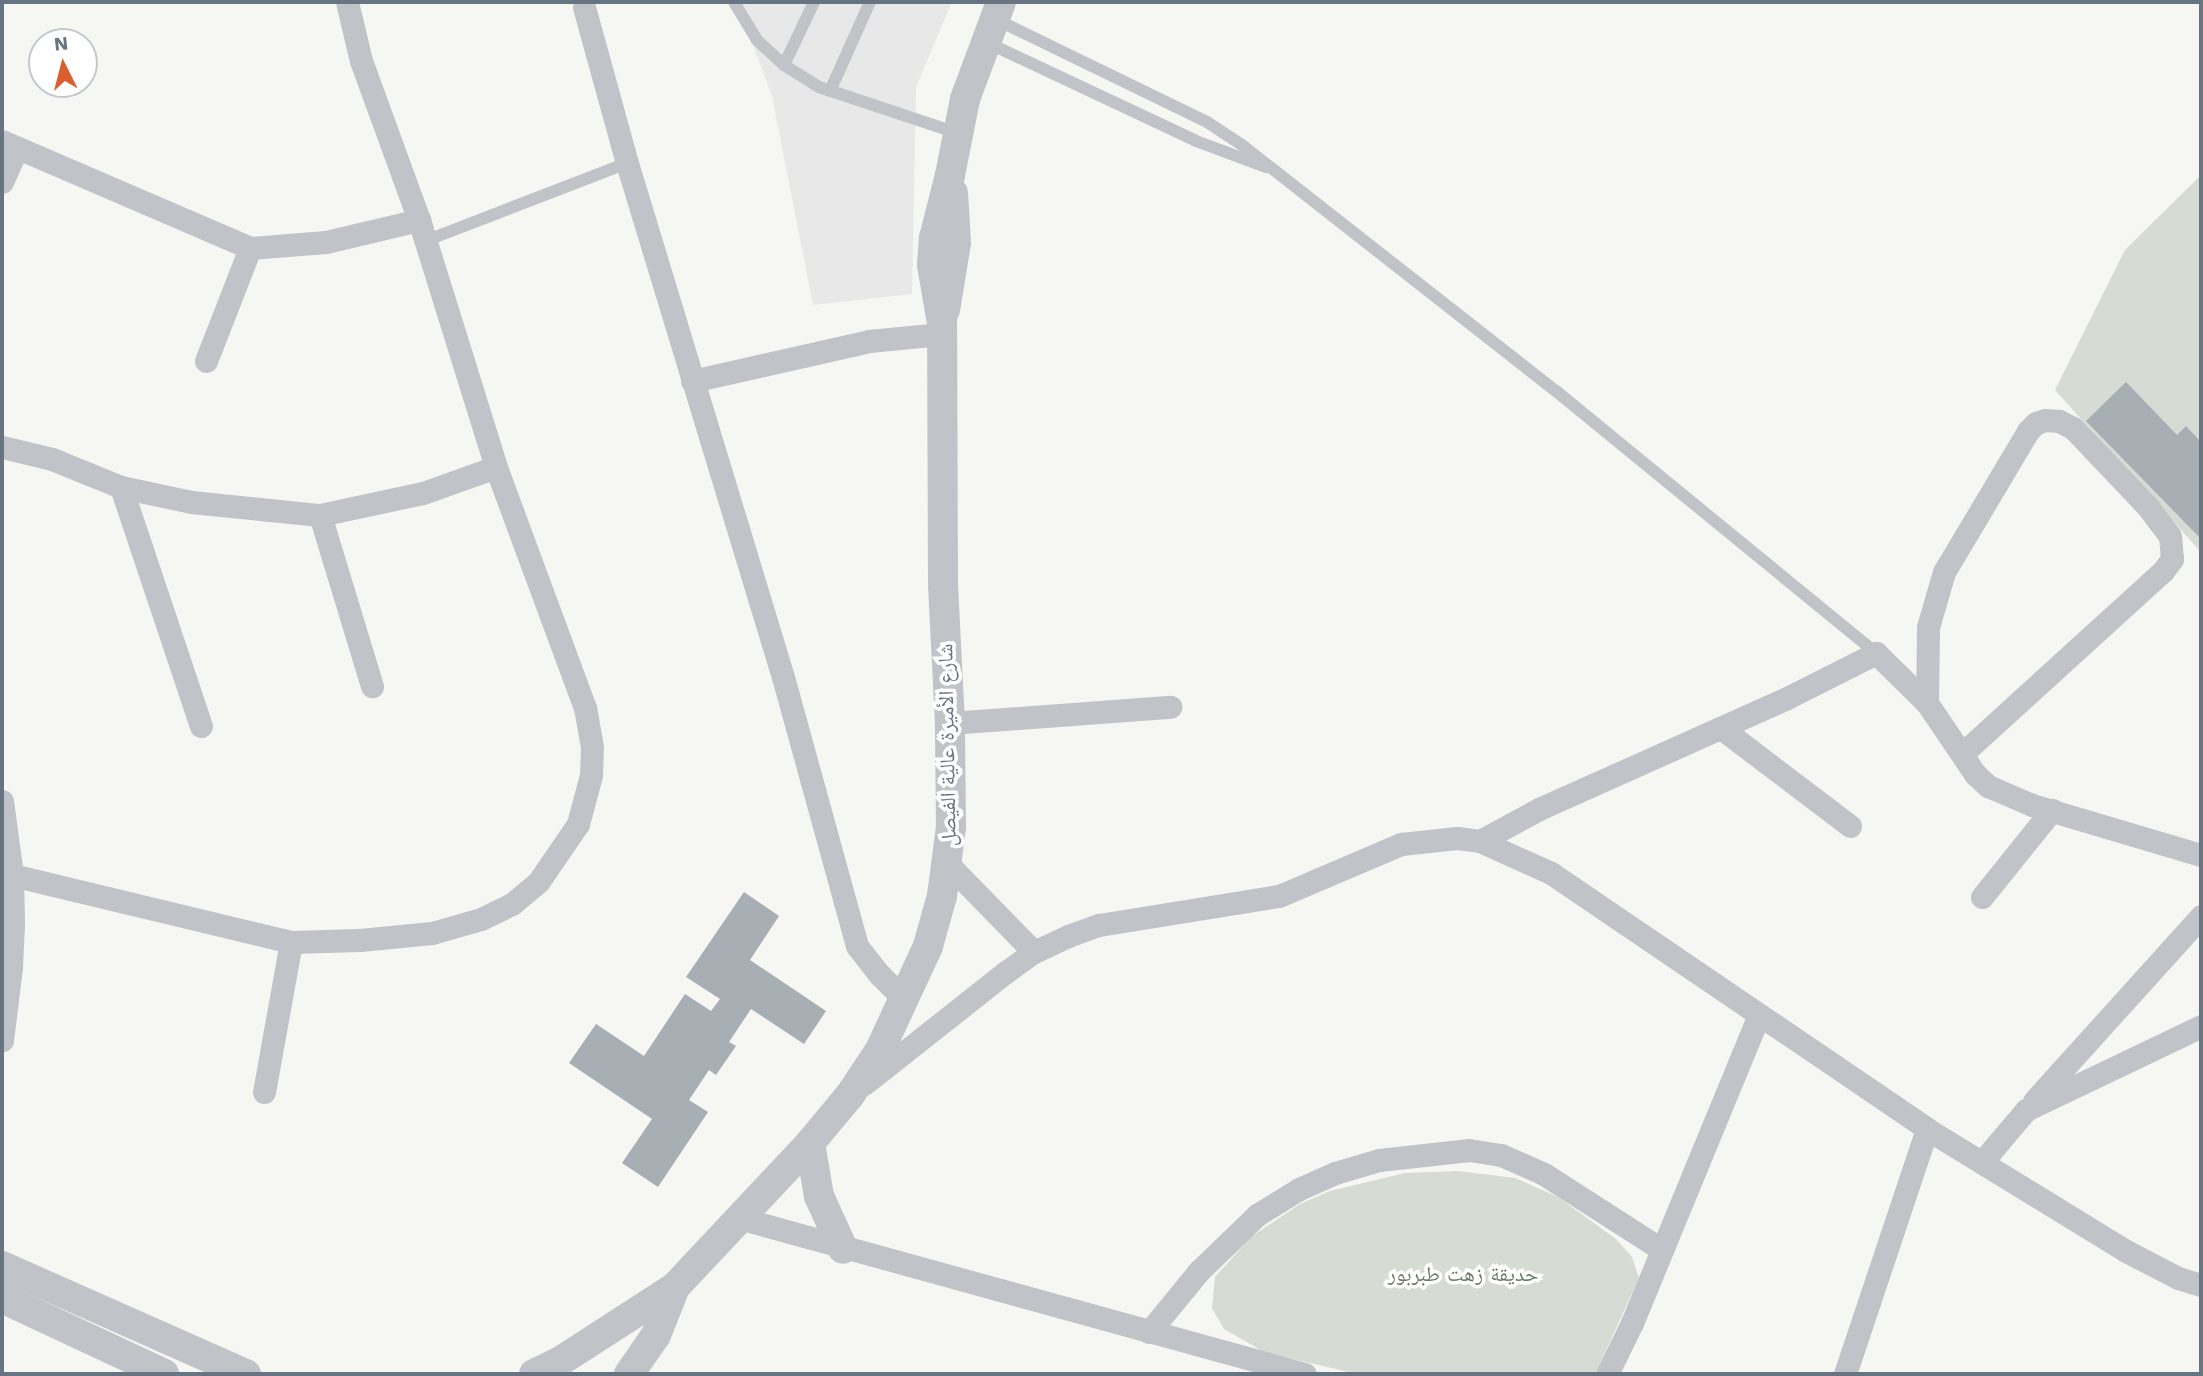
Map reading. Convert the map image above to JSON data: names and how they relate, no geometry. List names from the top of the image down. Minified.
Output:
{"streets":{"street":["شارع الأميرة عالية الفيصل"]},"parks":["حديقة زهت طبربور"],"north":"top"}
